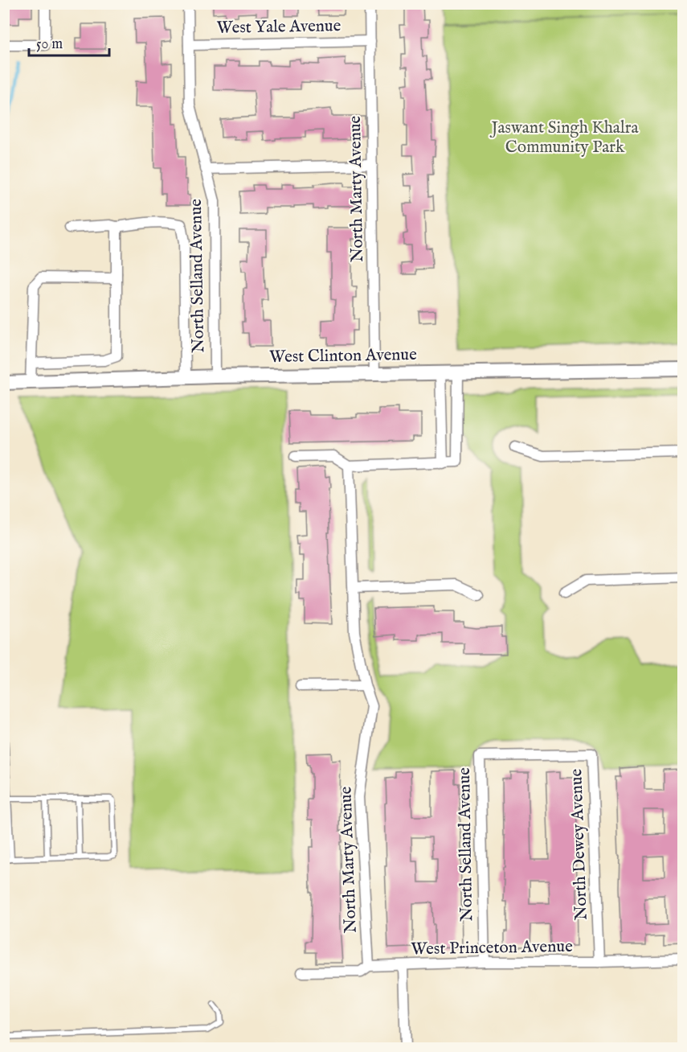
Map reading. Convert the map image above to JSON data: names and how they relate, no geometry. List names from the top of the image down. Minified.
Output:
{"streets":{"main road":["West Clinton Avenue"],"street":["West Yale Avenue","North Marty Avenue","North Selland Avenue","North Dewey Avenue","West Princeton Avenue"]},"crossings":[["West Yale Avenue","North Marty Avenue"],["West Yale Avenue","North Selland Avenue"],["North Marty Avenue","West Clinton Avenue"],["North Marty Avenue","West Princeton Avenue"],["North Selland Avenue","West Clinton Avenue"],["North Selland Avenue","North Dewey Avenue"],["North Selland Avenue","West Princeton Avenue"],["North Dewey Avenue","West Princeton Avenue"]],"parks":["Jaswant Singh Khalra Community Park"],"scale_bar":"50 m"}
